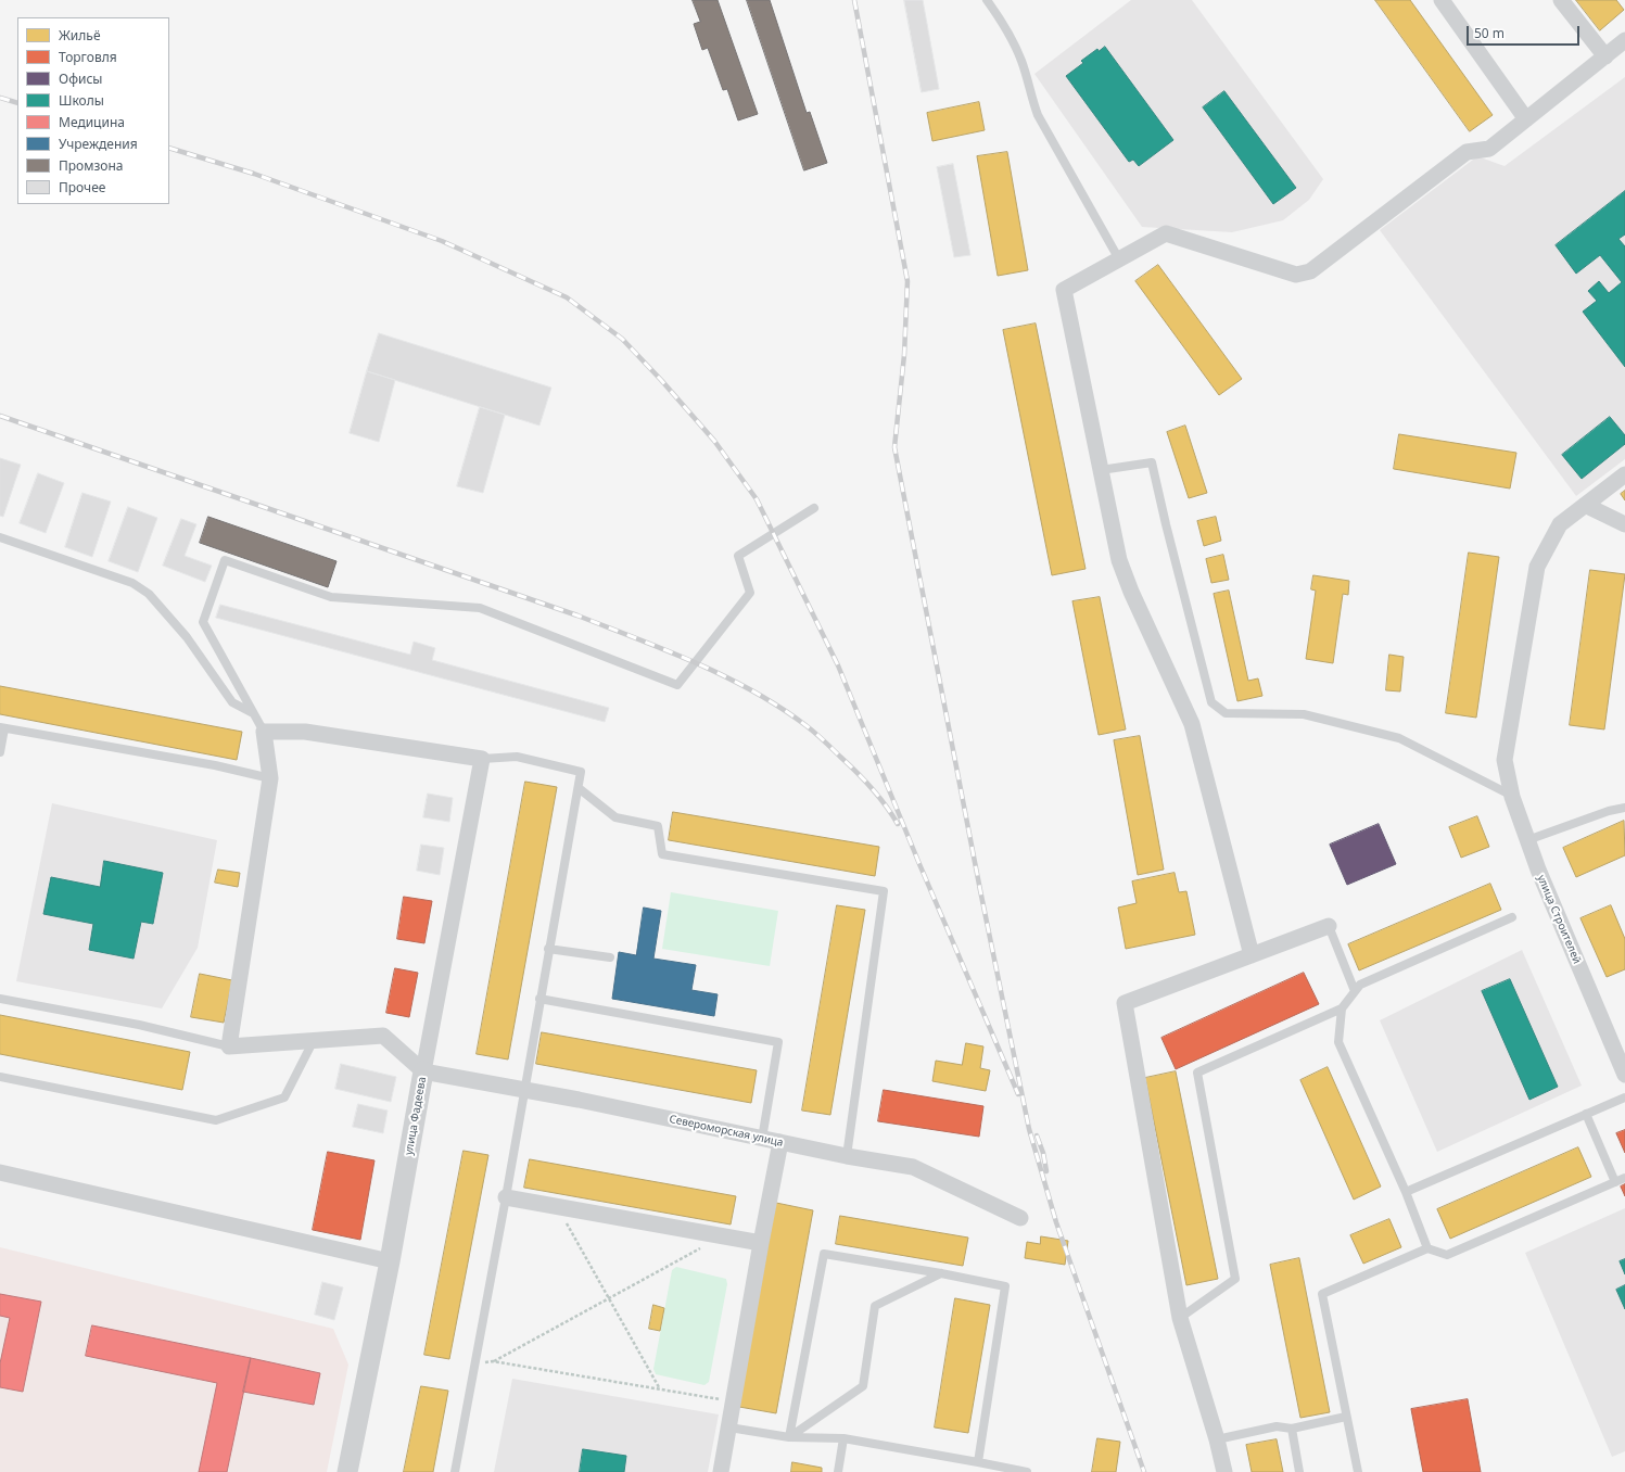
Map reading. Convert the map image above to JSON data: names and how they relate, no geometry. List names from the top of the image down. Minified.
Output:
{"streets":{"street":["улица Строителей","улица Фадеева","Североморская улица"]},"crossings":[["улица Фадеева","Североморская улица"]],"legend":["Жильё","Торговля","Офисы","Школы","Медицина","Учреждения","Промзона","Прочее"],"scale_bar":"50 m"}
